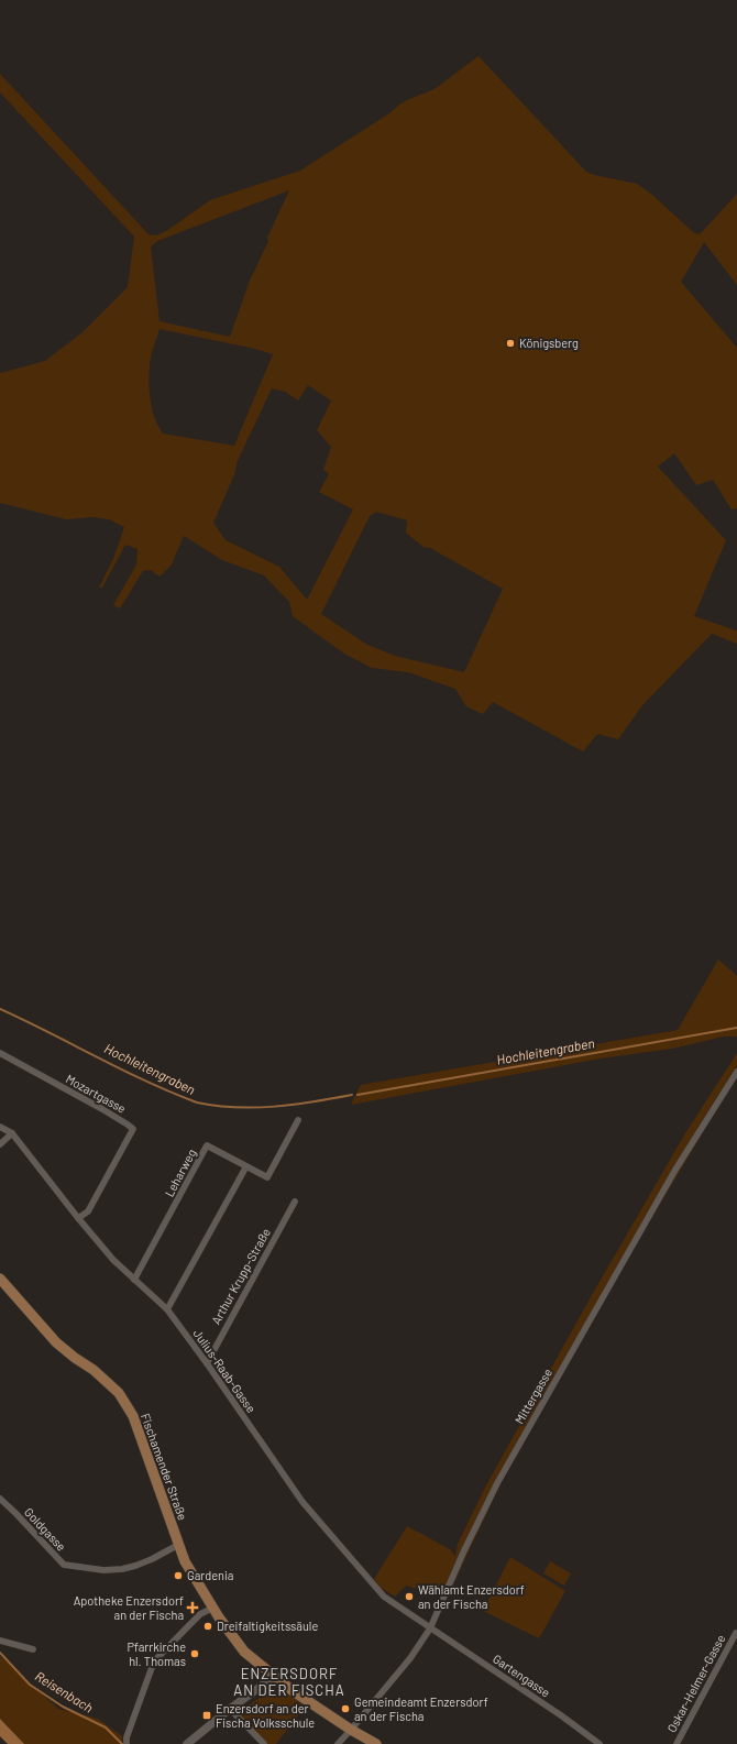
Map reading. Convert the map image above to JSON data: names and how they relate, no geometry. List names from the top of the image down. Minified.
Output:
{"streets":{"main road":["Fischamender Straße"],"street":["Mozartgasse","Leharweg","Arthur Krupp-Straße","Julius-Raab-Gasse","Mittergasse","Goldgasse","Gartengasse","Oskar-Helmer-Gasse"]},"crossings":[["Mozartgasse","Julius-Raab-Gasse"],["Leharweg","Julius-Raab-Gasse"],["Arthur Krupp-Straße","Julius-Raab-Gasse"],["Julius-Raab-Gasse","Mittergasse"],["Julius-Raab-Gasse","Gartengasse"],["Mittergasse","Fischamender Straße"],["Mittergasse","Gartengasse"],["Fischamender Straße","Goldgasse"]],"districts":["ENZERSDORF AN DER FISCHA"],"water":["Hochleitengraben","Reisenbach"],"places":{"other":["Königsberg","Gardenia","Wählamt Enzersdorf an der Fischa","Dreifaltigkeitssäule","Pfarrkirche hl. Thomas","Gemeindeamt Enzersdorf an der Fischa"],"health":["Apotheke Enzersdorf an der Fischa"],"transit":["Enzersdorf an der Fischa Volksschule"]}}
